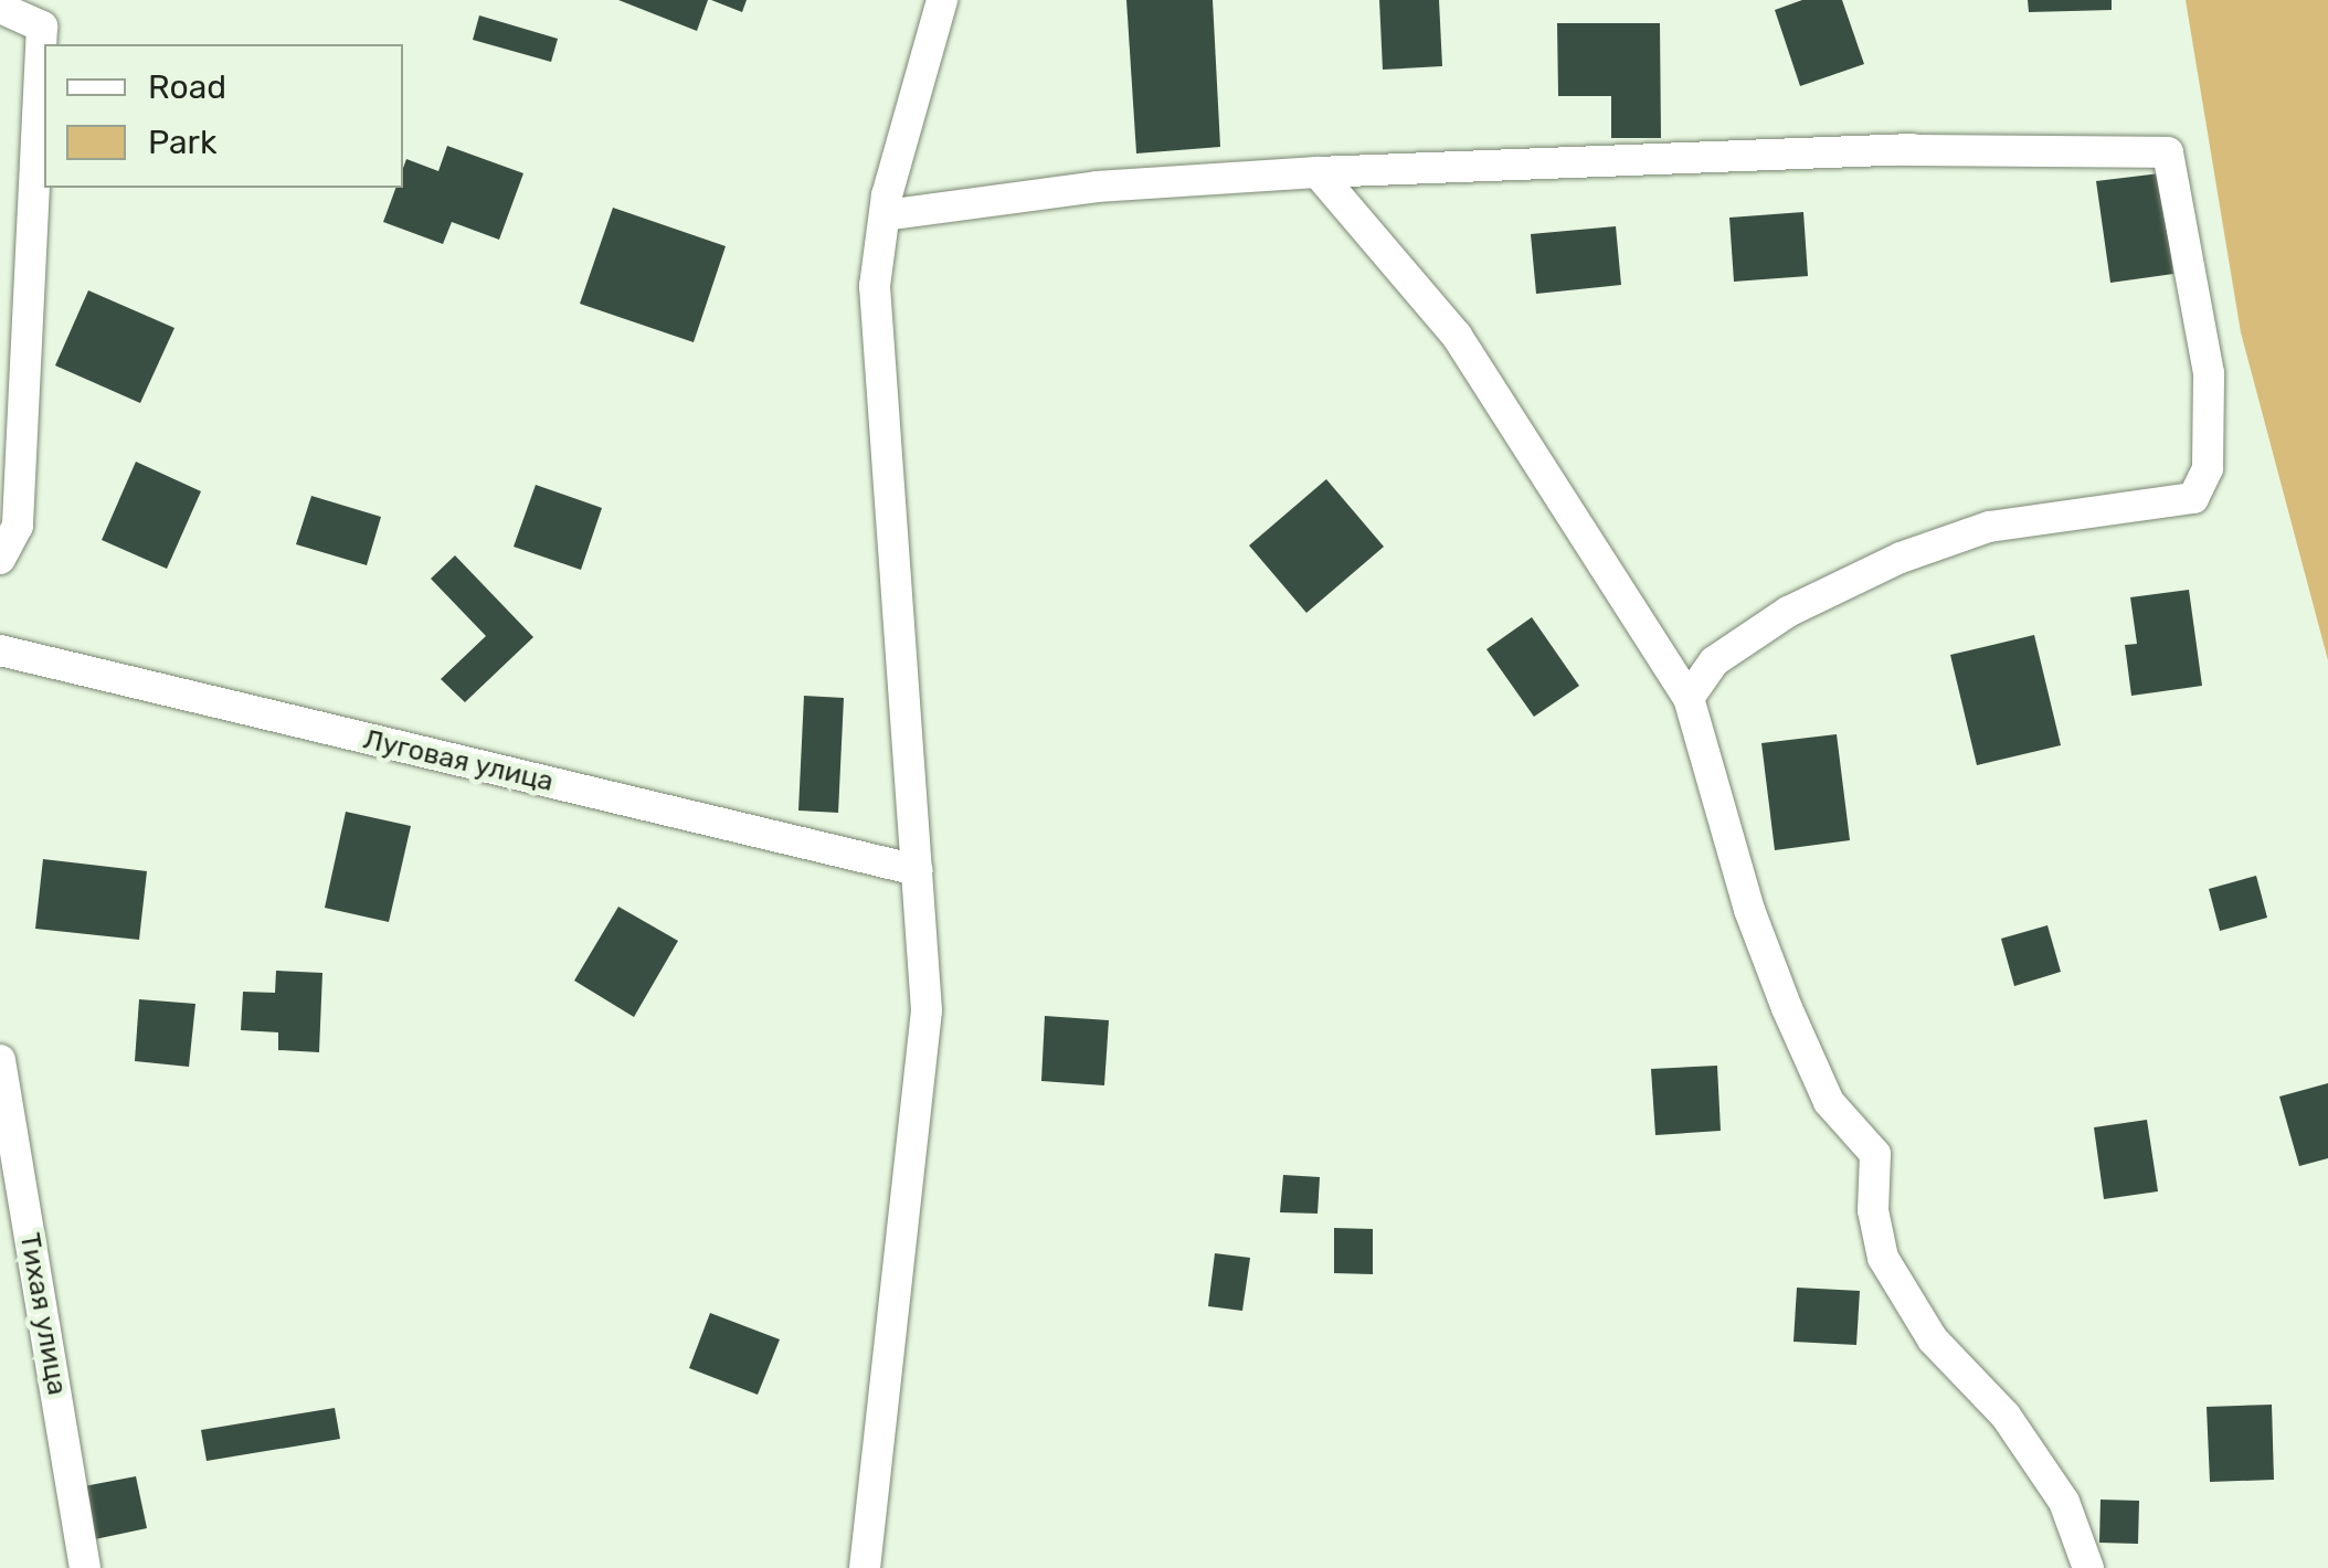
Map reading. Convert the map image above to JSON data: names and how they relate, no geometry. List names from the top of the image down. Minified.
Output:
{"streets":{"street":["Луговая улица","Тихая улица"]},"legend":["Road","Park"]}
